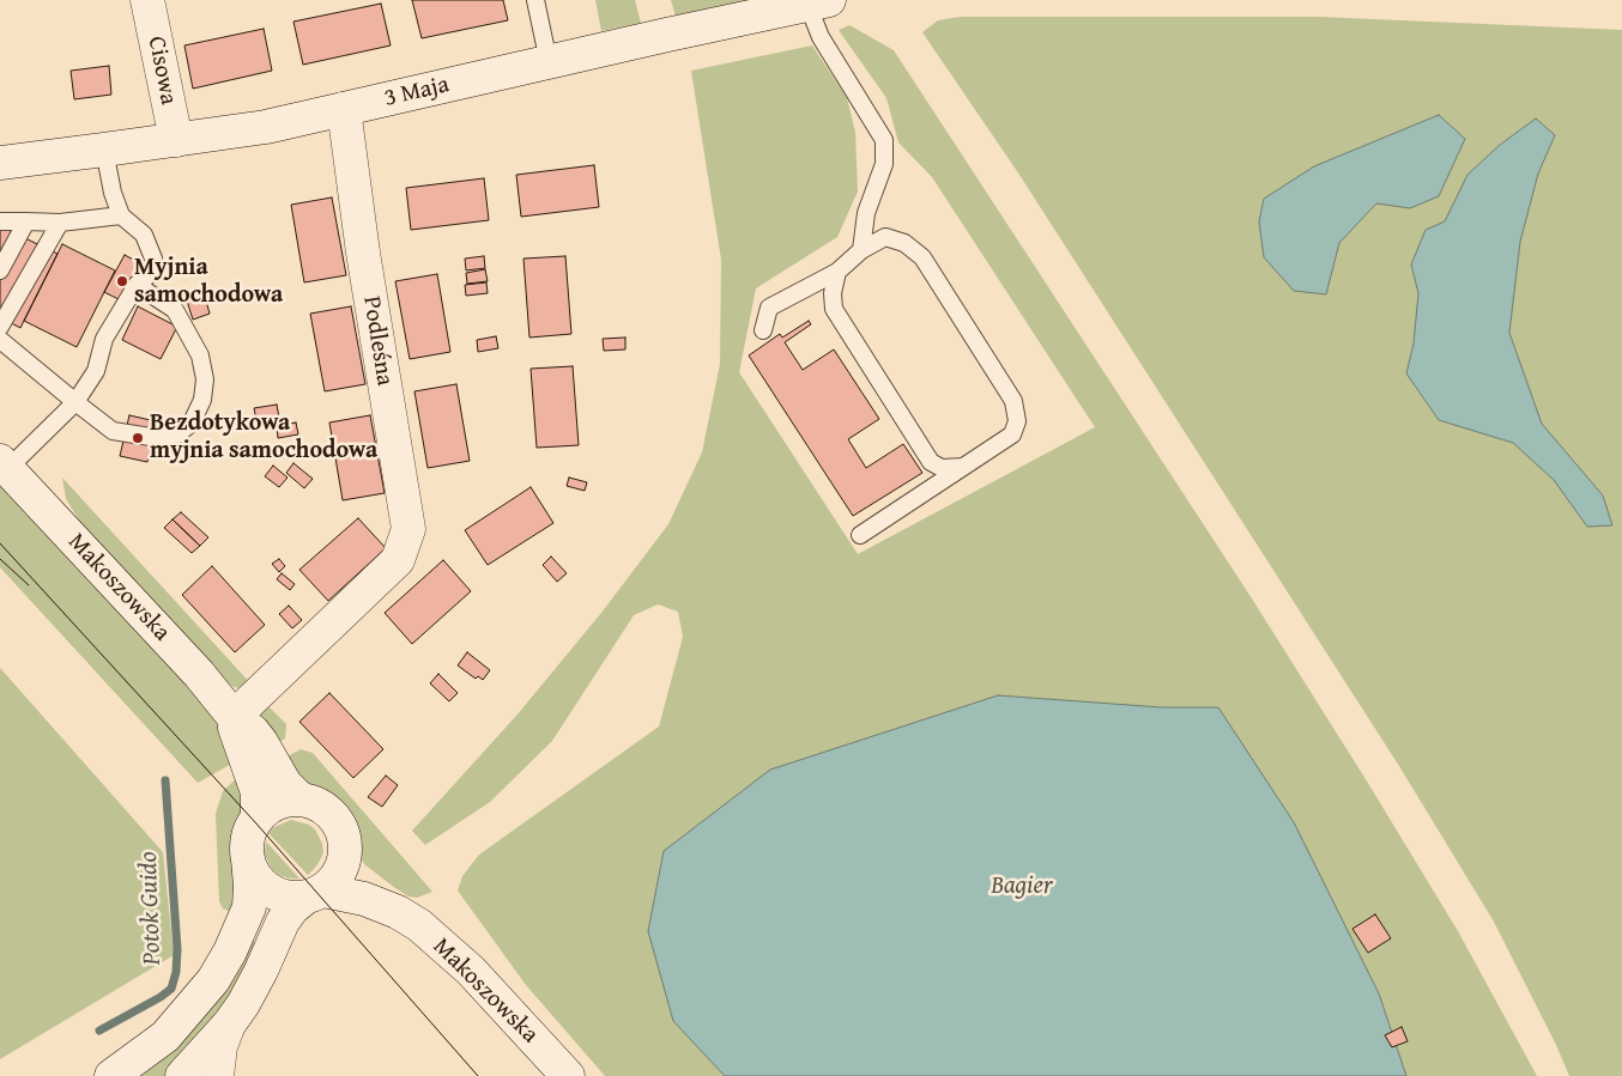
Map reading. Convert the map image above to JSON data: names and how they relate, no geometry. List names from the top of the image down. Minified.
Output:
{"streets":{"main road":["Cisowa","3 Maja","Podleśna","Makoszowska"]},"crossings":[["Cisowa","3 Maja"],["3 Maja","Podleśna"],["Podleśna","Makoszowska"]],"water":["Bagier","Potok Guido"],"places":["Myjnia samochodowa","Bezdotykowa myjnia samochodowa"]}
